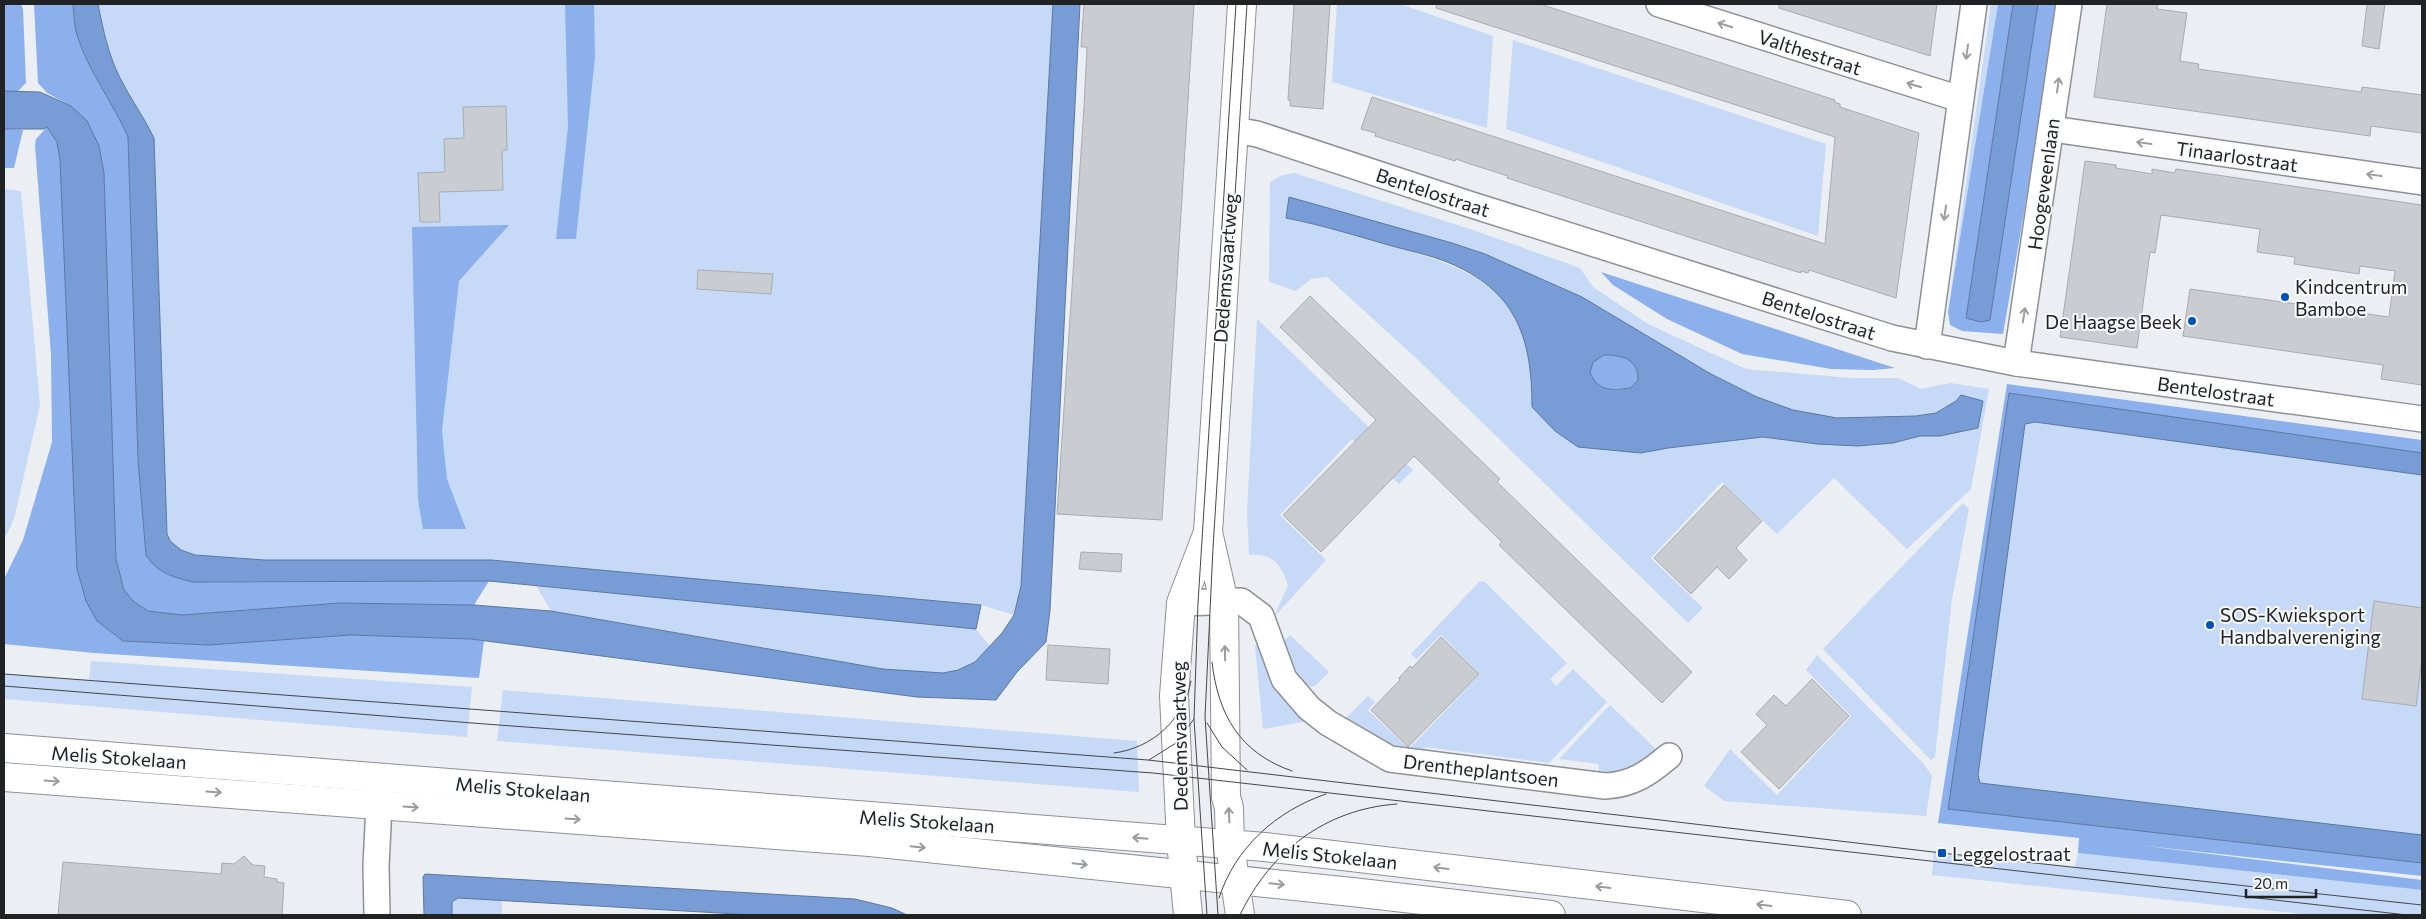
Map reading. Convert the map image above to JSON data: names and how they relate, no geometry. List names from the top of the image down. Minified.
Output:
{"streets":{"street":["Valthestraat","Tinaarlostraat","Hoogeveenlaan","Bentelostraat","Dedemsvaartweg","Melis Stokelaan","Drentheplantsoen"]},"crossings":[["Tinaarlostraat","Hoogeveenlaan"],["Hoogeveenlaan","Bentelostraat"],["Bentelostraat","Dedemsvaartweg"],["Dedemsvaartweg","Melis Stokelaan"],["Dedemsvaartweg","Drentheplantsoen"]],"one_way":["Valthestraat","Tinaarlostraat"],"places":{"other":["Kindcentrum Bamboe","De Haagse Beek","SOS-Kwieksport Handbalvereniging"],"transit":["Leggelostraat"]},"scale_bar":"20 m"}
